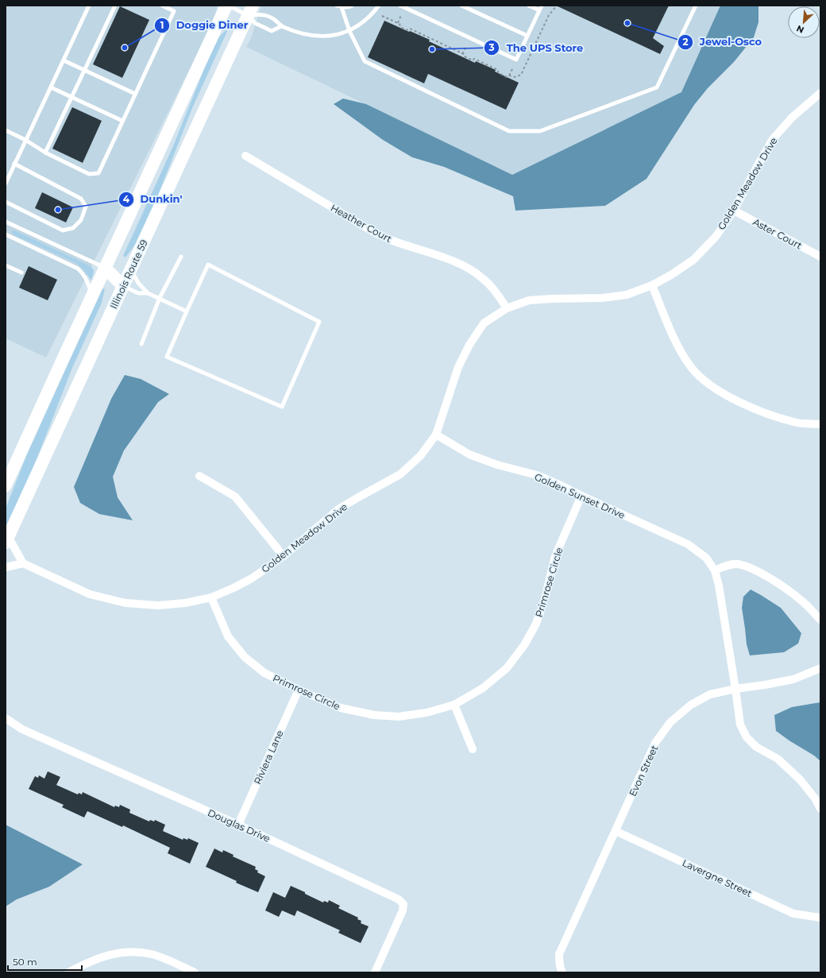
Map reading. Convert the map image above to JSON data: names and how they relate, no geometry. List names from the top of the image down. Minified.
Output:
{"streets":{"main road":["Illinois Route 59"],"street":["Golden Meadow Drive","Heather Court","Aster Court","Golden Sunset Drive","Primrose Circle","Riviera Lane","Evon Street","Douglas Drive","Lavergne Street"]},"crossings":[["Golden Meadow Drive","Heather Court"],["Golden Meadow Drive","Aster Court"],["Golden Meadow Drive","Golden Sunset Drive"],["Golden Meadow Drive","Primrose Circle"],["Golden Sunset Drive","Primrose Circle"],["Golden Sunset Drive","Evon Street"],["Primrose Circle","Riviera Lane"],["Riviera Lane","Douglas Drive"],["Evon Street","Lavergne Street"]],"places":["Jewel-Osco","Doggie Diner","The UPS Store","Dunkin'"],"scale_bar":"50 m","north":"bottom left"}
